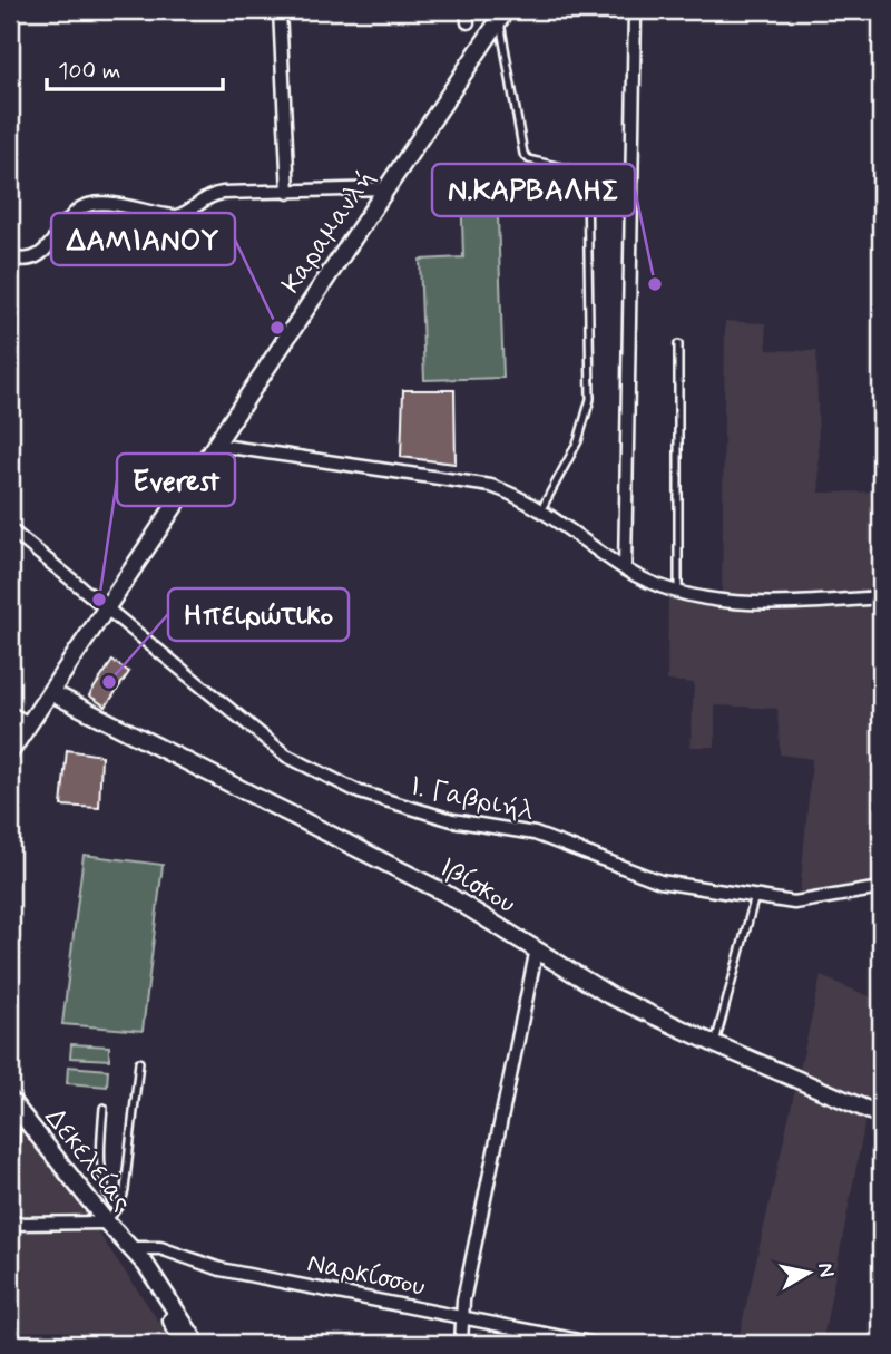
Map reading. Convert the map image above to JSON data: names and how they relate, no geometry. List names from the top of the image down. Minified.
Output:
{"streets":{"main road":["Καραμανλή","Ιβίσκου","Δεκελείας"],"street":["Ι. Γαβριήλ","Ναρκίσσου"]},"crossings":[["Καραμανλή","Ι. Γαβριήλ"],["Καραμανλή","Ιβίσκου"],["Δεκελείας","Ναρκίσσου"]],"places":["Ν.ΚΑΡΒΑΛΗΣ","ΔΑΜΙΑΝΟΥ","Everest","Ηπειρώτικο"],"scale_bar":"100 m","north":"right"}
